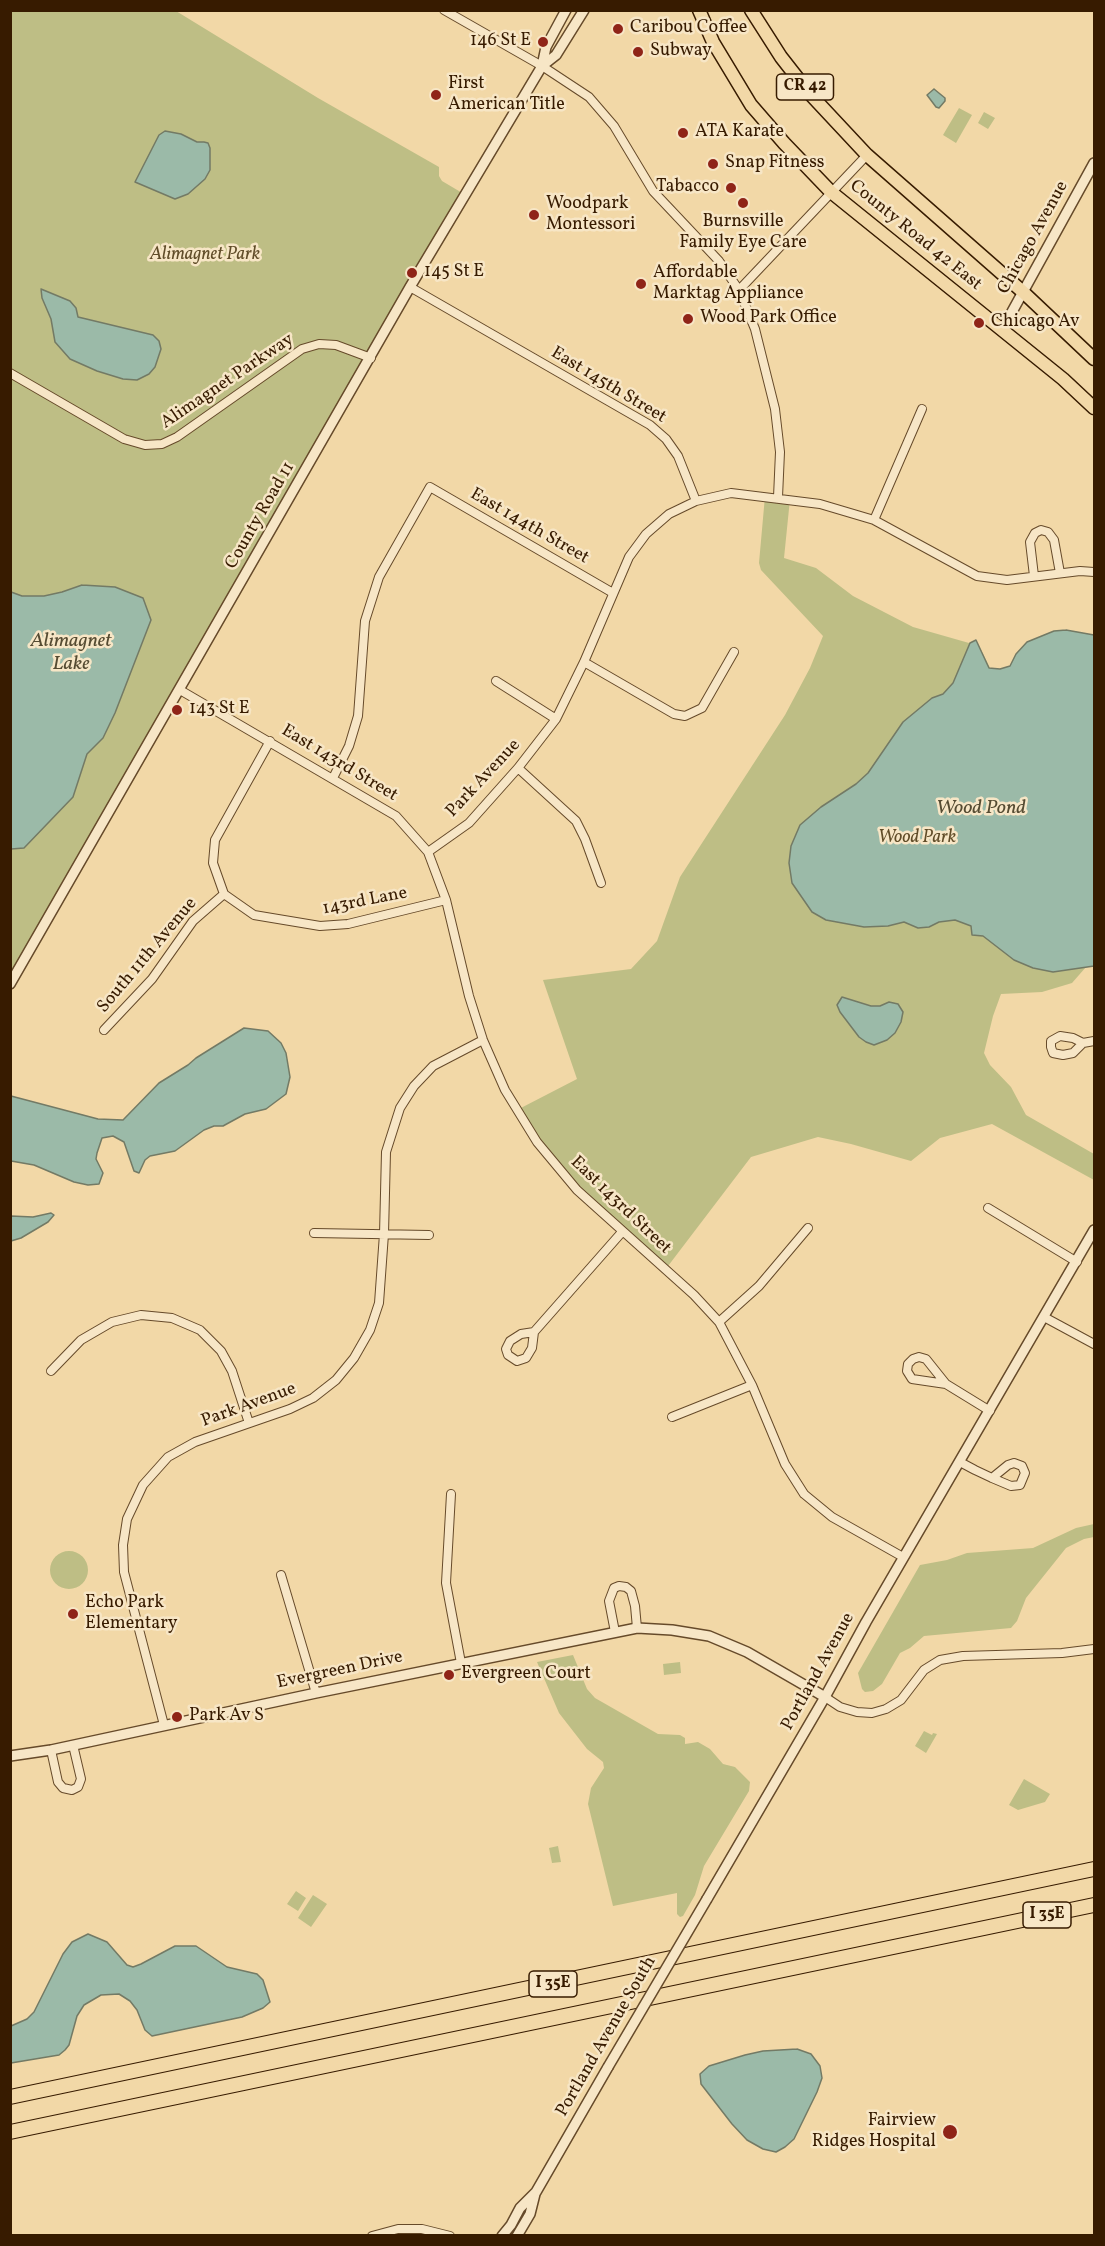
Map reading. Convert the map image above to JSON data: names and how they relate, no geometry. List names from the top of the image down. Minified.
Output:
{"streets":{"highway":["CR 42","County Road 42 East","I 35E"],"street":["Chicago Avenue","Alimagnet Parkway","East 145th Street","County Road 11","East 144th Street","East 143rd Street","Park Avenue","143rd Lane","South 11th Avenue","Evergreen Drive","Portland Avenue","Portland Avenue South"]},"crossings":[["County Road 42 East","Chicago Avenue"],["Alimagnet Parkway","County Road 11"],["East 145th Street","County Road 11"],["County Road 11","East 143rd Street"],["East 144th Street","East 143rd Street"],["East 144th Street","Park Avenue"],["East 143rd Street","Park Avenue"],["East 143rd Street","143rd Lane"],["East 143rd Street","South 11th Avenue"],["East 143rd Street","Portland Avenue"],["Park Avenue","Evergreen Drive"],["143rd Lane","South 11th Avenue"],["Evergreen Drive","Portland Avenue"],["Portland Avenue","Portland Avenue South"]],"water":["Alimagnet Lake","Wood Pond"],"parks":["Alimagnet Park","Wood Park"],"places":["Caribou Coffee","146 St E","Subway","First American Title","ATA Karate","Snap Fitness","Tabacco","Burnsville Family Eye Care","Woodpark Montessori","145 St E","Affordable Marktag Appliance","Wood Park Office","Chicago Av","143 St E","Echo Park Elementary","Evergreen Court","Park Av S","Fairview Ridges Hospital"]}
